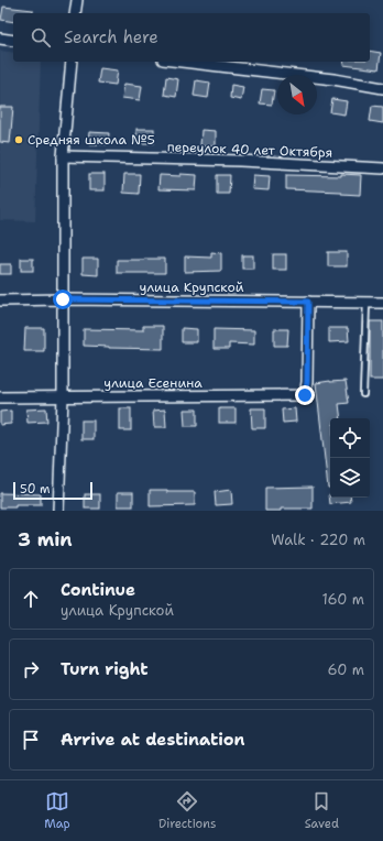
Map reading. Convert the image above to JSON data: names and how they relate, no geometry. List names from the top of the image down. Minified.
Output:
{"streets":{"street":["переулок 40 лет Октября","улица Крупской","улица Есенина"]},"crossings":[["улица Крупской","улица Есенина"]],"places":["Средняя школа №5"],"scale_bar":"50 m","north":"bottom right","page":{"search":"Search here","scale":"50 m","heading":["3 min","Walk · 220 m"],"list":[["Continue","улица Крупской","160 m"],["Turn right","60 m"],"Arrive at destination"],"nav":["Map","Directions","Saved"]}}
